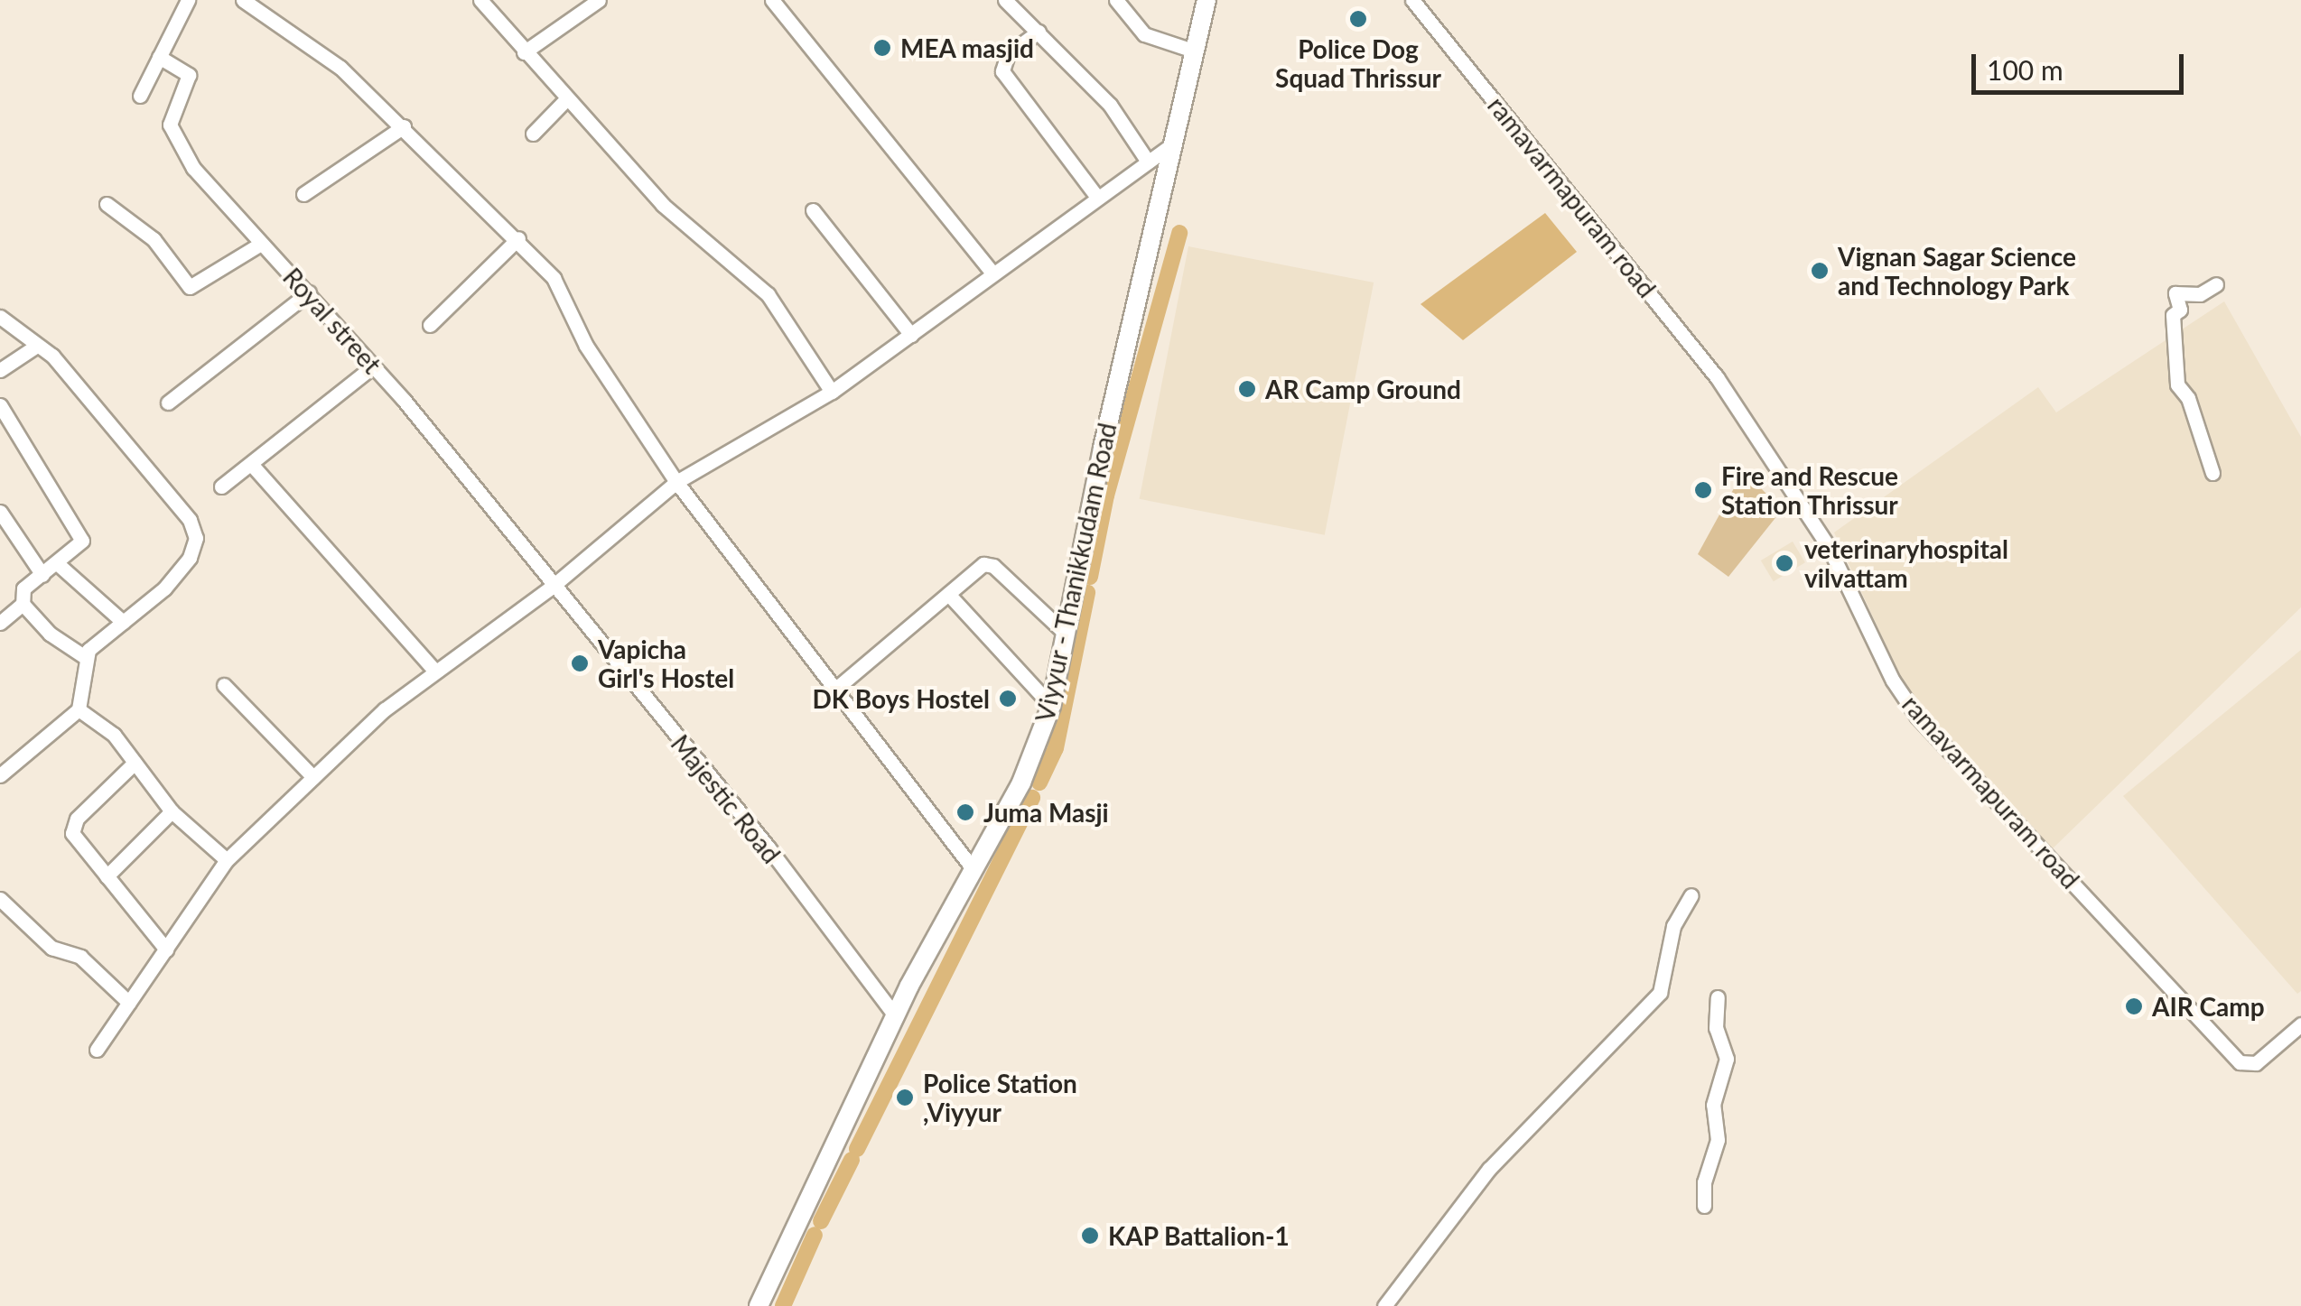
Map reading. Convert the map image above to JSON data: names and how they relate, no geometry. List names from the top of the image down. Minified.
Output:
{"streets":{"main road":["Viyyur - Thanikkudam Road"],"street":["ramavarmapuram road","Royal street","Majestic Road"]},"crossings":[["Royal street","Majestic Road"],["Viyyur - Thanikkudam Road","Majestic Road"]],"places":["Police Dog Squad Thrissur","MEA masjid","Vignan Sagar Science and Technology Park","AR Camp Ground","Fire and Rescue Station Thrissur","veterinaryhospital vilvattam","Vapicha Girl's Hostel","DK Boys Hostel","Juma Masji","AIR Camp","Police Station ,Viyyur","KAP Battalion-1"],"scale_bar":"100 m"}
